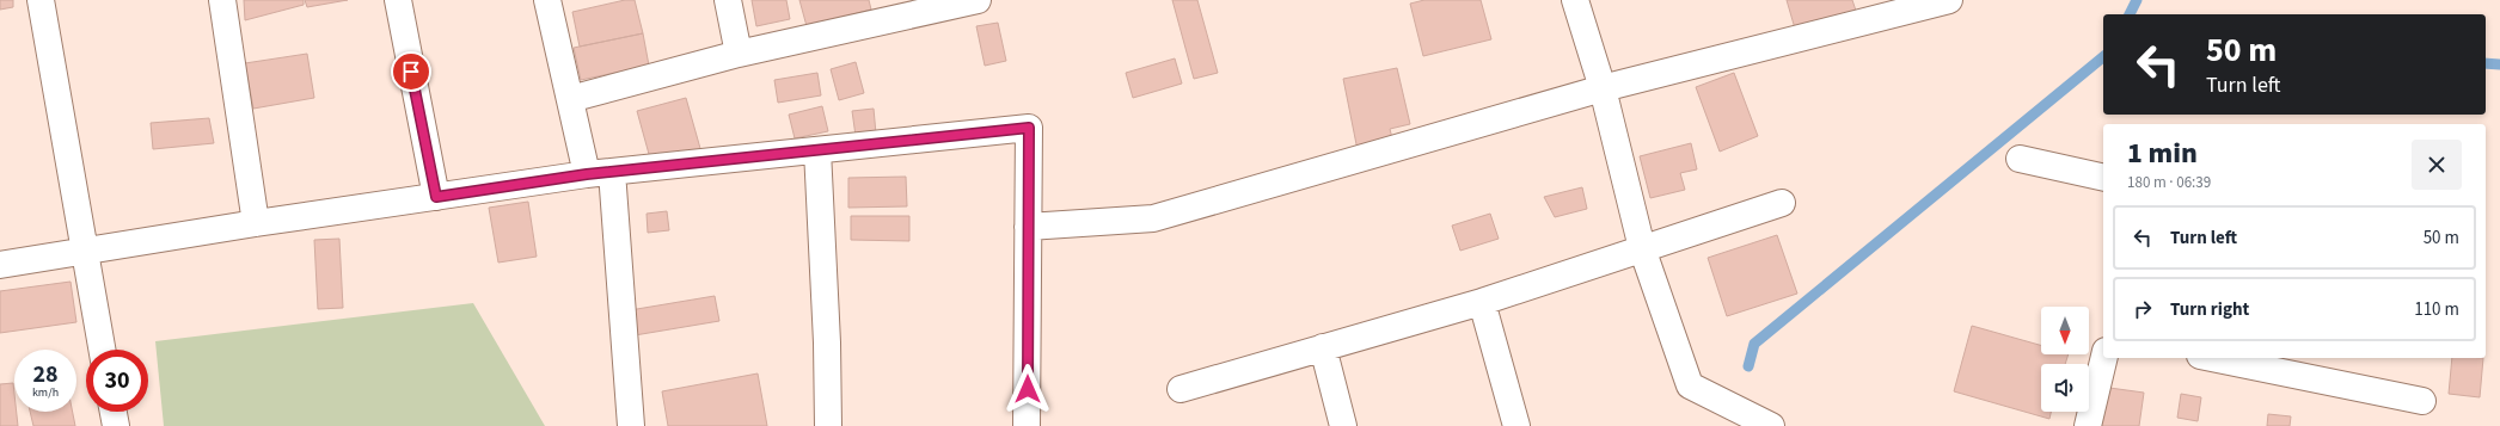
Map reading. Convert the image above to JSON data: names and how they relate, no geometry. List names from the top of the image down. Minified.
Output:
{"north":"bottom","page":{"turn":["50 m","Turn left"],"heading":["1 min","180 m · 06:39"],"list":[{"name":"Turn left","value":"50 m"},{"name":"Turn right","value":"110 m"}],"speed":"28 km/h","limit":"30"}}
